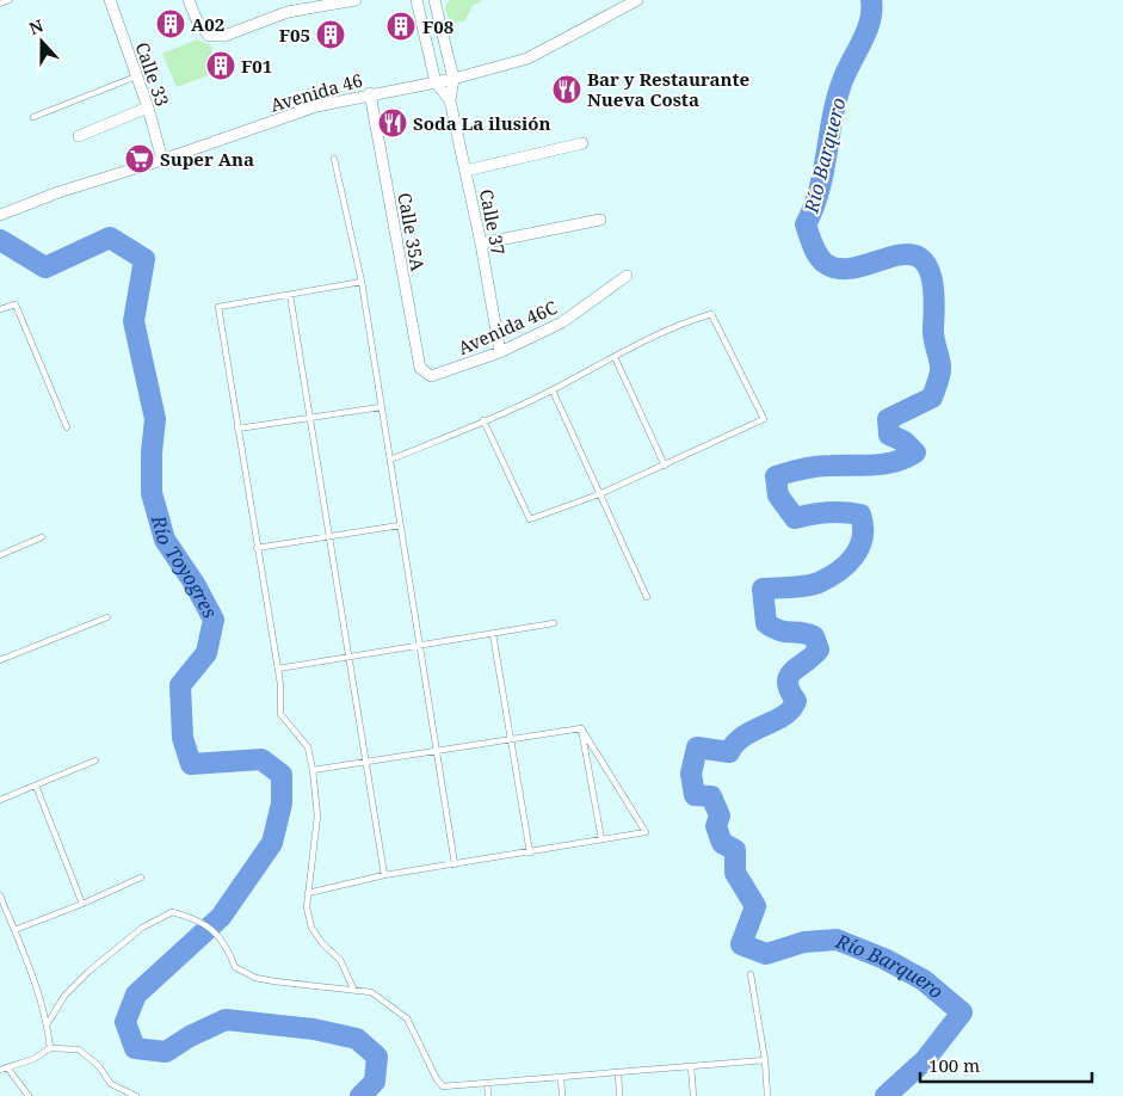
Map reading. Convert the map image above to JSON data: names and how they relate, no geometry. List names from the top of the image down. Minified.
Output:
{"streets":{"street":["Calle 33","Avenida 46","Calle 37","Calle 35A","Avenida 46C"]},"crossings":[["Calle 33","Avenida 46"],["Avenida 46","Calle 37"],["Avenida 46","Calle 35A"],["Calle 37","Avenida 46C"],["Calle 35A","Avenida 46C"]],"water":["Río Barquero","Río Toyogres"],"places":{"building":["A02","F08","F05","F01"],"restaurant":["Bar y Restaurante Nueva Costa","Soda La ilusión"],"supermarket":["Super Ana"]},"scale_bar":"100 m","north":"top"}
